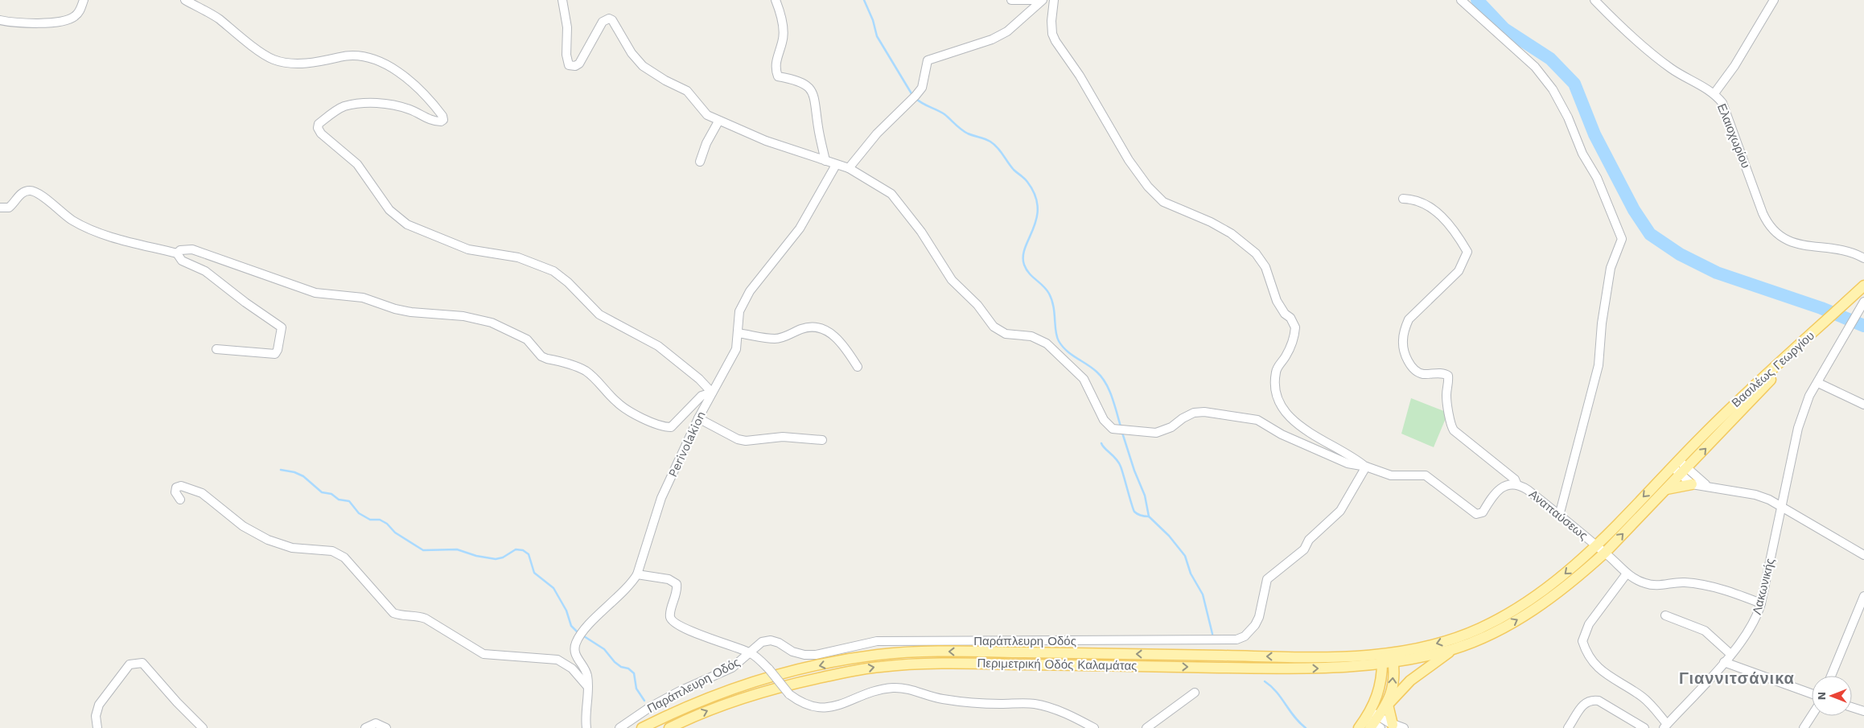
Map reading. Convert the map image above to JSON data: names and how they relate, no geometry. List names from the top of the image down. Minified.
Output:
{"streets":{"main road":["Βασιλέως Γεωργίου","Περιμετρική Οδός Καλαμάτας"],"street":["Ελαιοχωρίου","Perivolakion","Αναπαύσεως","Λακωνικής","Παράπλευρη Οδός"]},"crossings":[["Βασιλέως Γεωργίου","Αναπαύσεως"],["Βασιλέως Γεωργίου","Περιμετρική Οδός Καλαμάτας"],["Αναπαύσεως","Λακωνικής"],["Αναπαύσεως","Παράπλευρη Οδός"]],"districts":["Γιαννιτσάνικα"],"north":"left"}
